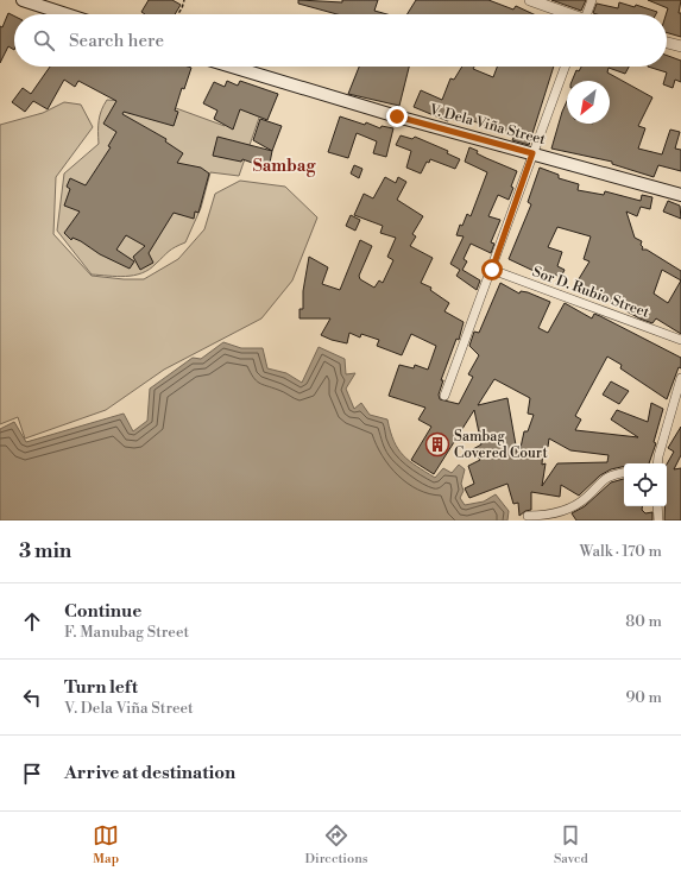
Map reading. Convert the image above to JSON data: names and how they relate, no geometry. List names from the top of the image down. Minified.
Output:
{"streets":{"main road":["V. Dela Viña Street"],"street":["Sor D. Rubio Street"]},"districts":["Sambag"],"places":{"building":["Sambag Covered Court"]},"north":"bottom left","page":{"search":"Search here","heading":["3 min","Walk · 170 m"],"list":[["Continue","F. Manubag Street","80 m"],["Turn left","V. Dela Viña Street","90 m"],"Arrive at destination"],"nav":["Map","Directions","Saved"]}}
